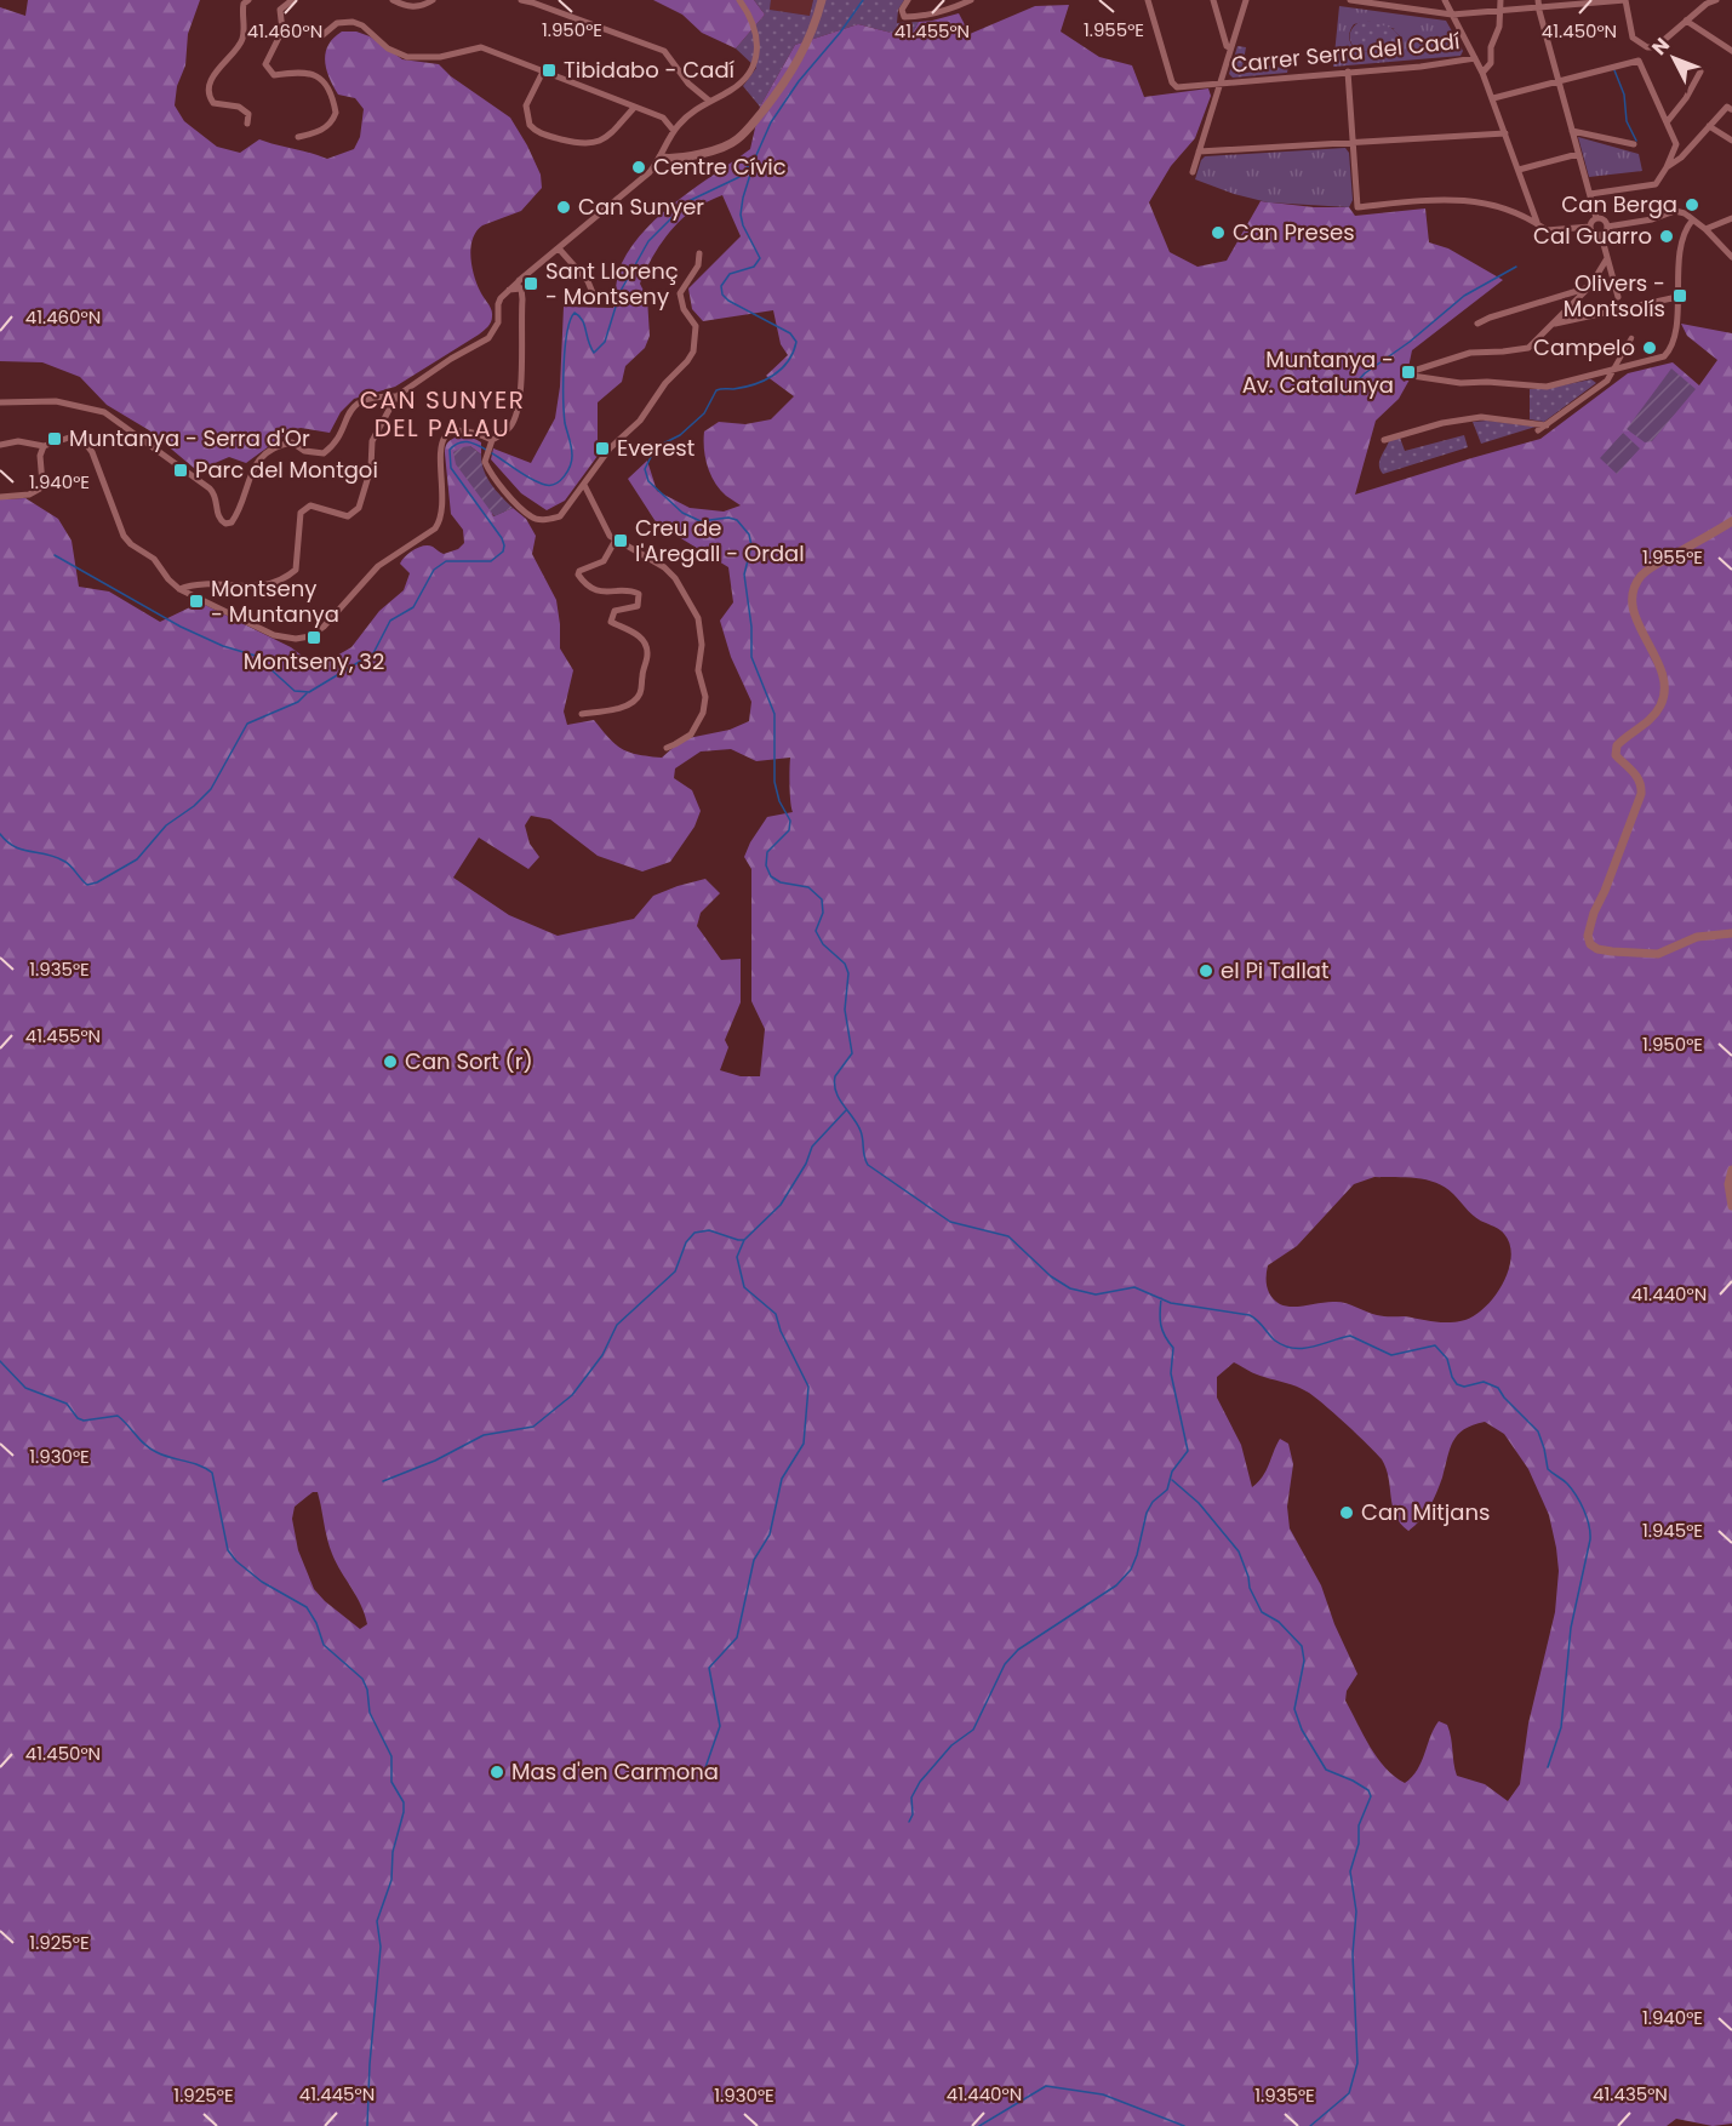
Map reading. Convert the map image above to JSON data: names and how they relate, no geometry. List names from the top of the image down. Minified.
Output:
{"streets":{"street":["Carrer Serra del Cadí"]},"districts":["CAN SUNYER DEL PALAU"],"places":{"transit":["Tibidabo - Cadí","Sant Llorenç - Montseny","Olivers - Montsolís","Muntanya - Av. Catalunya","Muntanya - Serra d'Or","Everest","Parc del Montgoi","Creu de l'Aregall - Ordal","Montseny - Muntanya","Montseny, 32"],"other":["Centre Cívic","Can Berga","Can Sunyer","Can Preses","Cal Guarro","Campelo","el Pi Tallat","Can Sort (r)","Can Mitjans","Mas d'en Carmona"]},"north":"top left","coordinates":["1.950°E","1.955°E","41.455°N","41.460°N","41.450°N","1.940°E","1.935°E","41.440°N","1.930°E","1.945°E","1.925°E","41.445°N","41.435°N"]}
